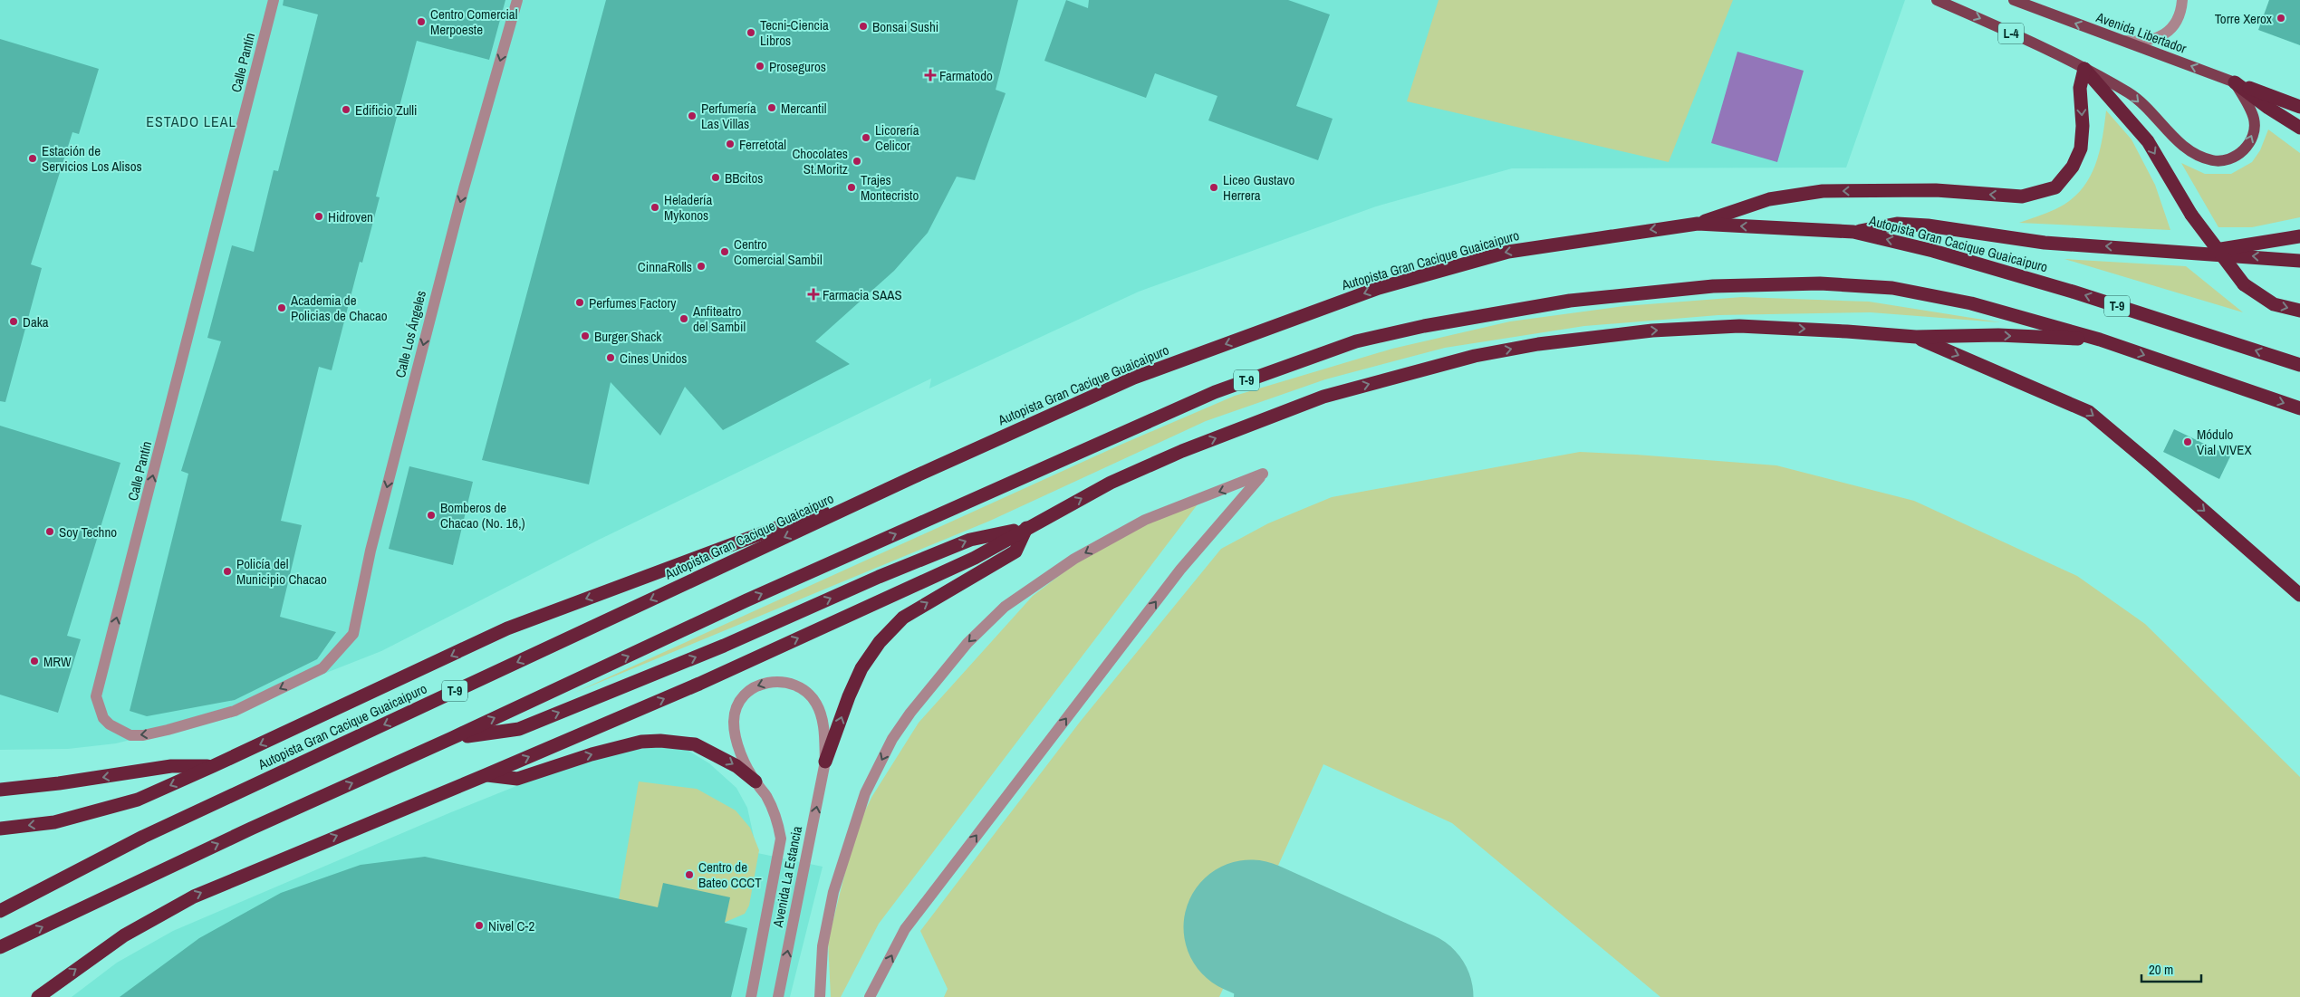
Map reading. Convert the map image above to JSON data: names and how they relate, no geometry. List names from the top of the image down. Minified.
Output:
{"streets":{"highway":["Autopista Gran Cacique Guaicaipuro","T-9"],"main road":["Avenida Libertador","L-4"],"street":["Calle Pantín","Calle Los Ángeles","Avenida La Estancia"]},"crossings":[["Calle Pantín","Calle Los Ángeles"]],"one_way":["Calle Los Ángeles"],"districts":["ESTADO LEAL"],"places":{"other":["Torre Xerox","Centro Comercial Merpoeste","Bonsai Sushi","Tecni-Ciencia Libros","Proseguros","Mercantil","Edificio Zulli","Perfumería Las Villas","Licorería Celicor","Ferretotal","Estación de Servicios Los Alisos","Chocolates St.Moritz","BBcitos","Trajes Montecristo","Liceo Gustavo Herrera","Heladería Mykonos","Hidroven","Centro Comercial Sambil","CinnaRolls","Perfumes Factory","Academia de Policias de Chacao","Anfiteatro del Sambil","Daka","Burger Shack","Cines Unidos","Módulo Vial VIVEX","Bomberos de Chacao (No. 16,)","Soy Techno","Policía del Municipio Chacao","MRW","Centro de Bateo CCCT","Nivel C-2"],"health":["Farmatodo","Farmacia SAAS"]},"scale_bar":"20 m"}
